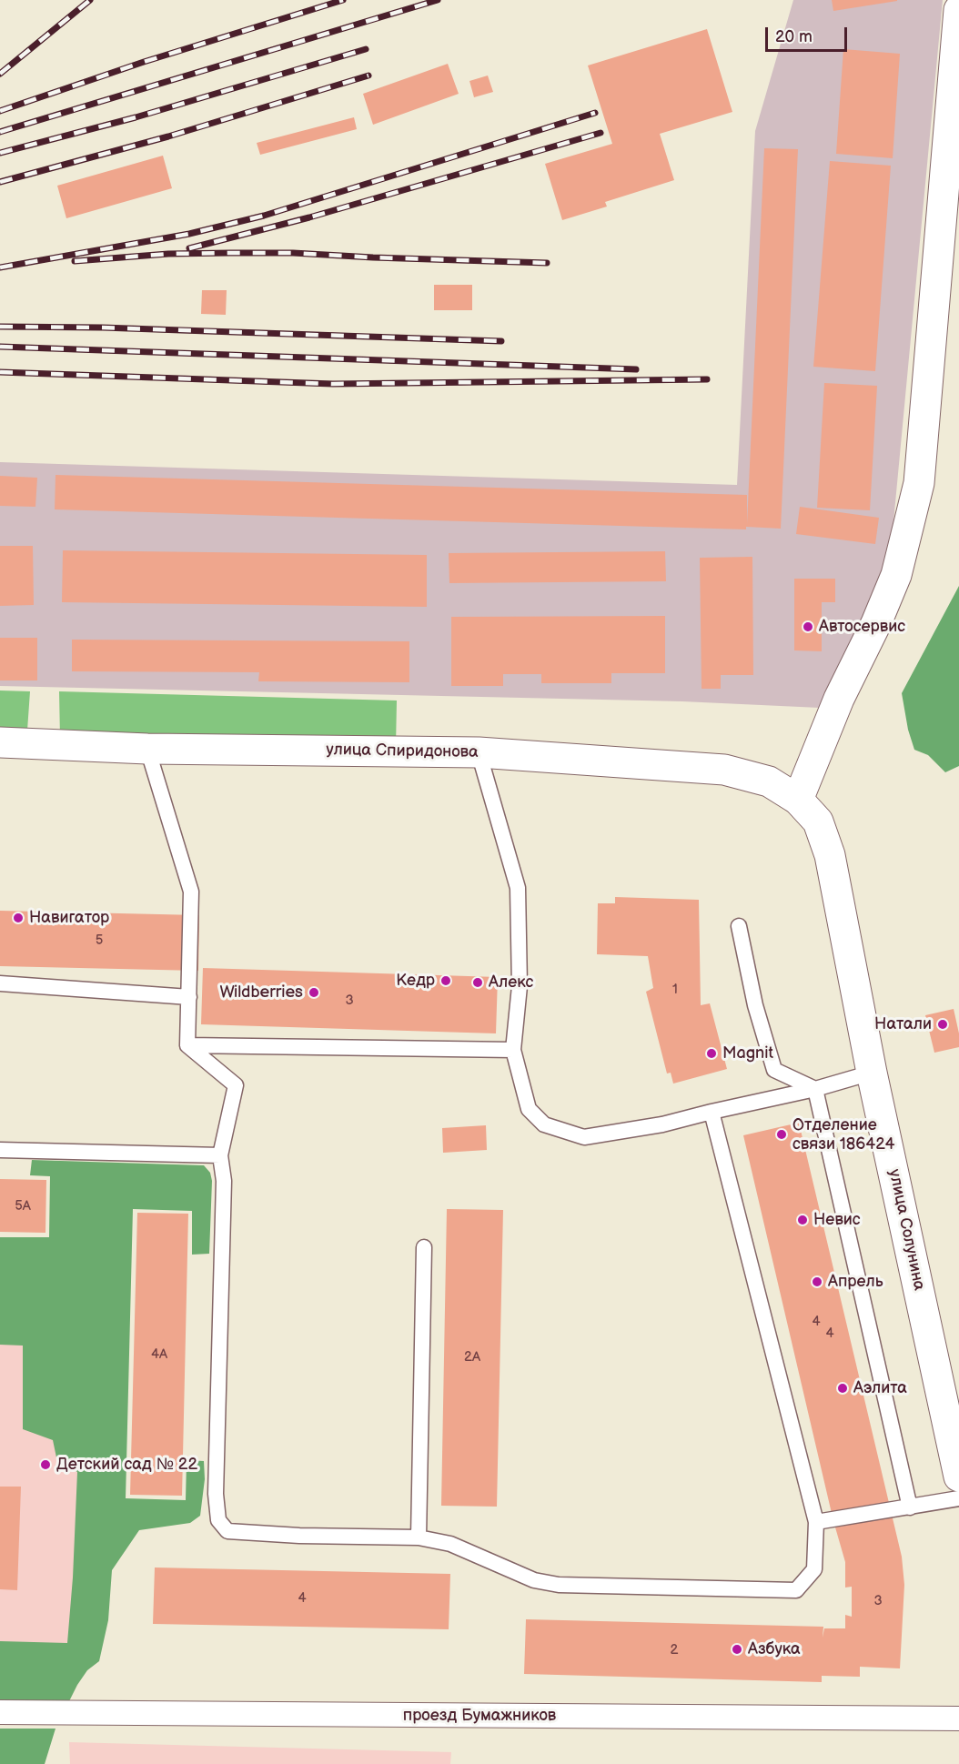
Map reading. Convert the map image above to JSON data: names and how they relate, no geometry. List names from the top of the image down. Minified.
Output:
{"streets":{"street":["улица Спиридонова","улица Солунина","проезд Бумажников"]},"crossings":[["улица Спиридонова","улица Солунина"]],"places":["Автосервис","Навигатор","Кедр","Алекс","Wildberries","Натали","Magnit","Отделение связи 186424","Невис","Апрель","Аэлита","Детский сад № 22","Азбука"],"house_numbers":["5","1","3","5А","4","4","4А","2А","4","3","2"],"scale_bar":"20 m"}
